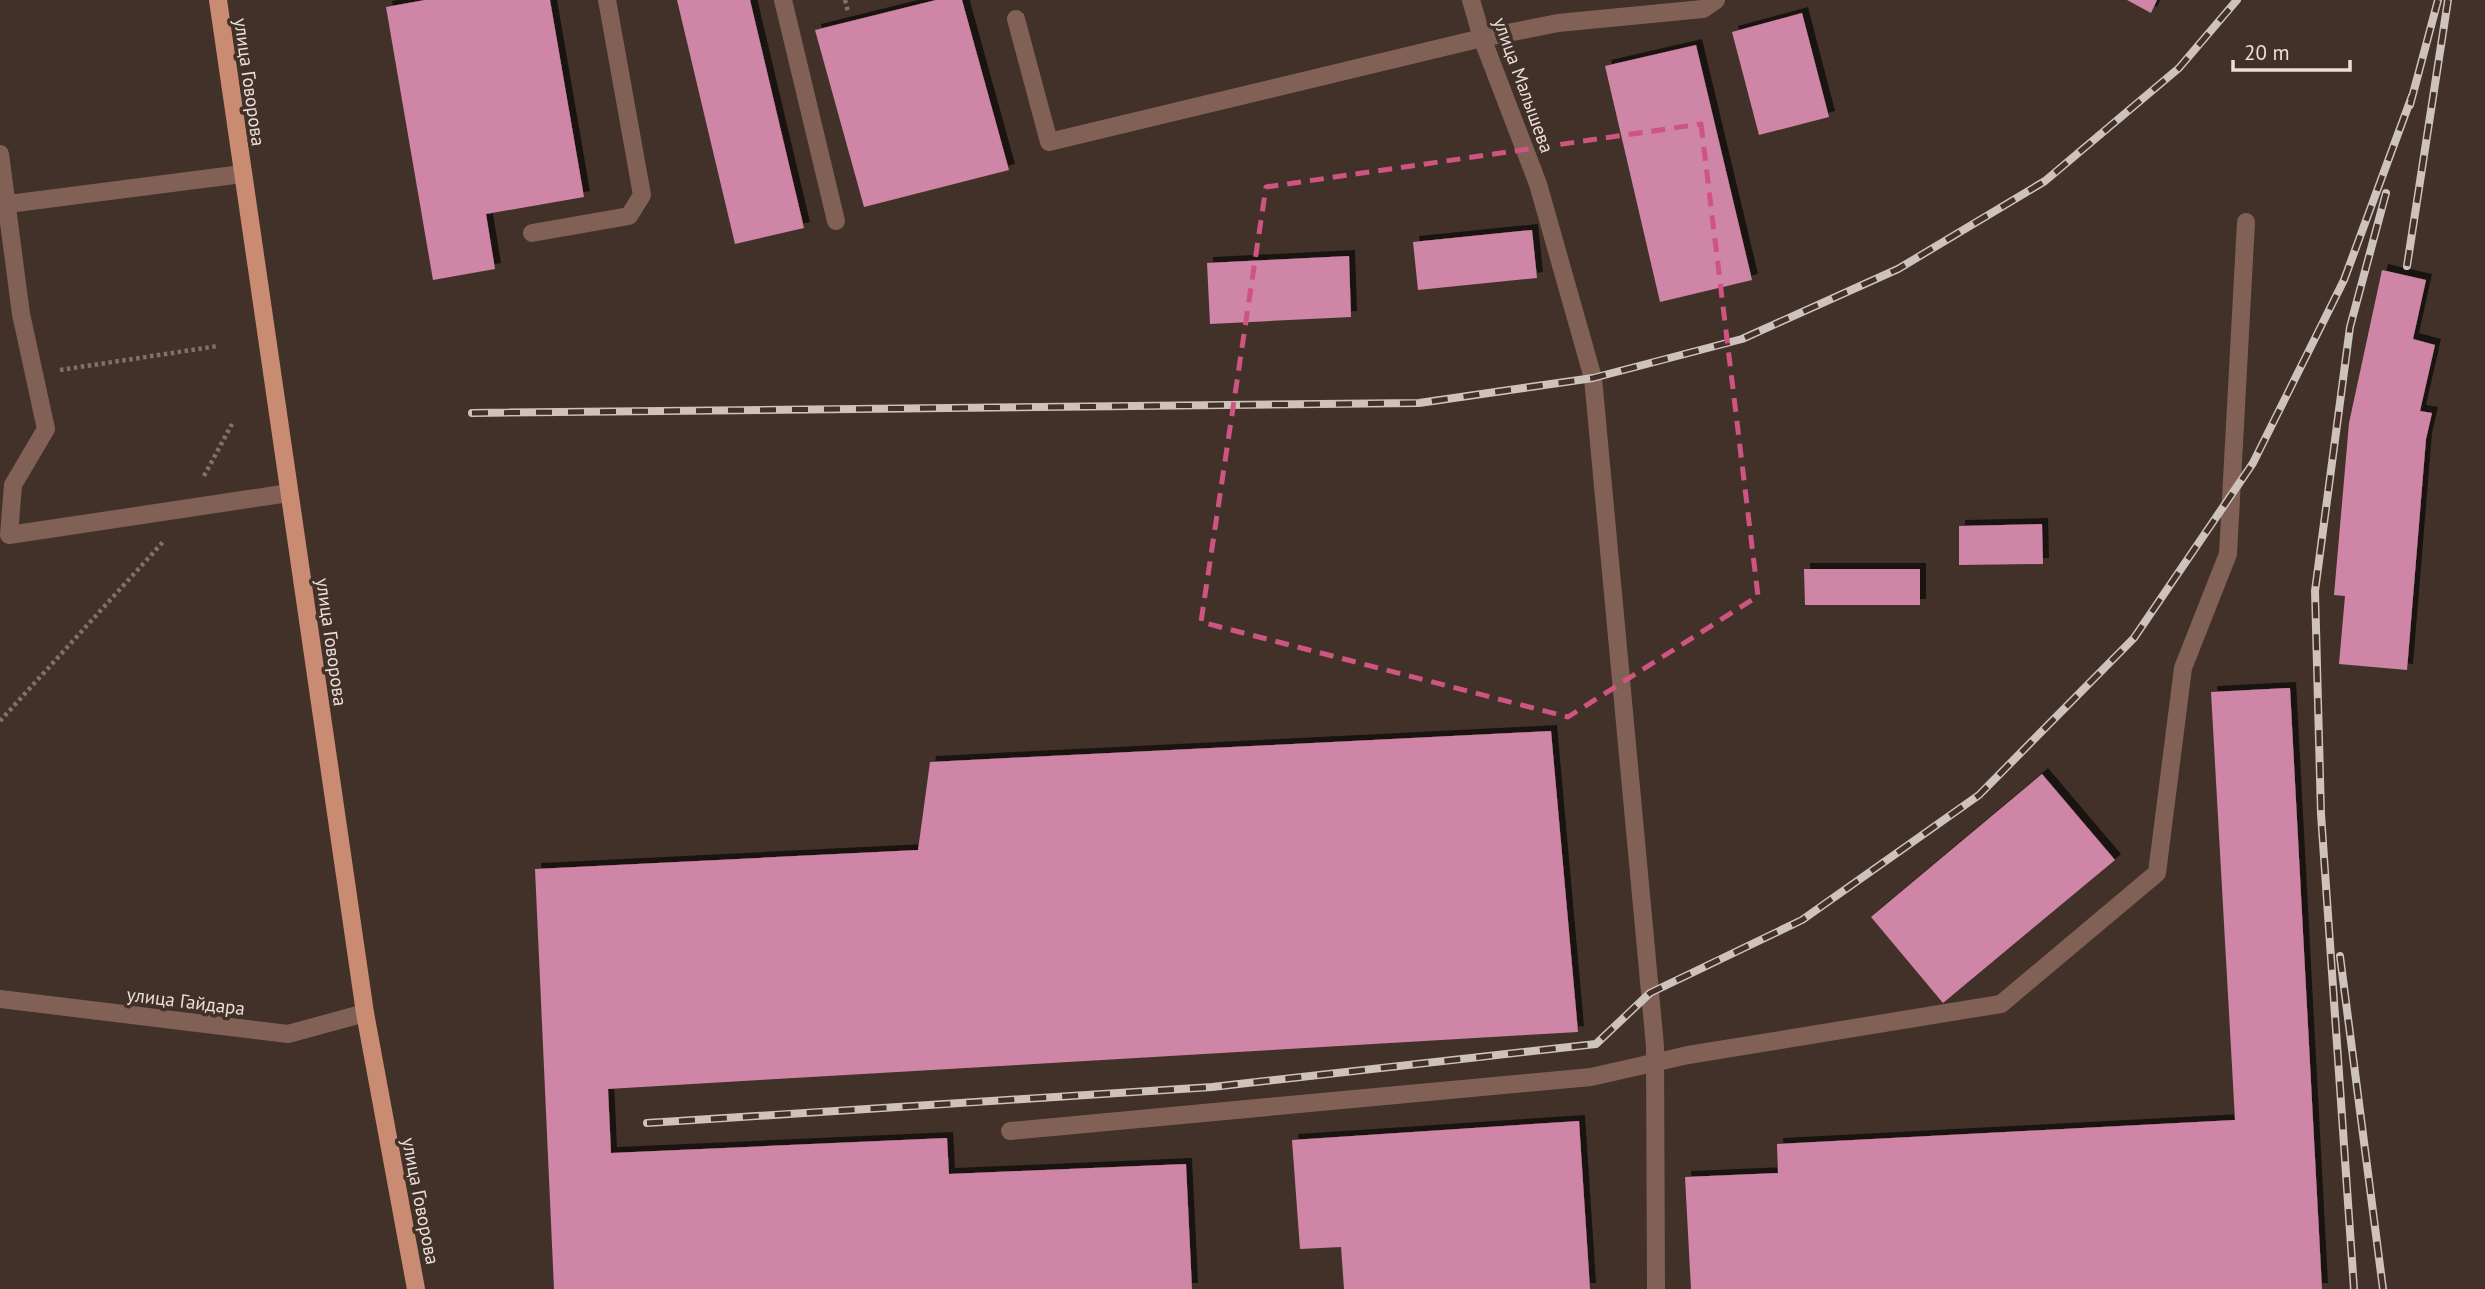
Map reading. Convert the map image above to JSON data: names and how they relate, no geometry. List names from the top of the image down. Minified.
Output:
{"streets":{"main road":["улица Говорова"],"street":["улица Малышева","улица Гайдара"]},"crossings":[["улица Говорова","улица Гайдара"]],"scale_bar":"20 m"}
